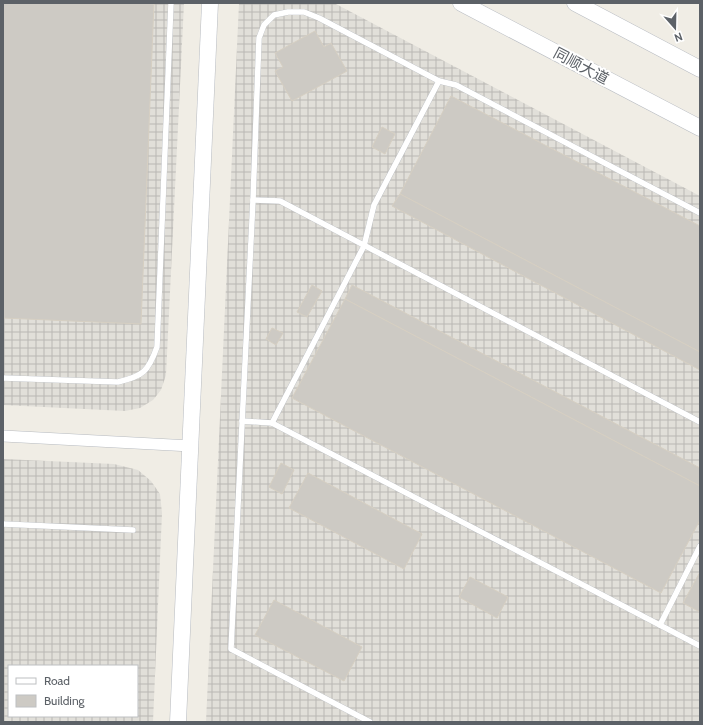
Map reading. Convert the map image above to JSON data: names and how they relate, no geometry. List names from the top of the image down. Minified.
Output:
{"streets":{"street":["同顺大道"]},"legend":["Road","Building"],"north":"bottom"}
